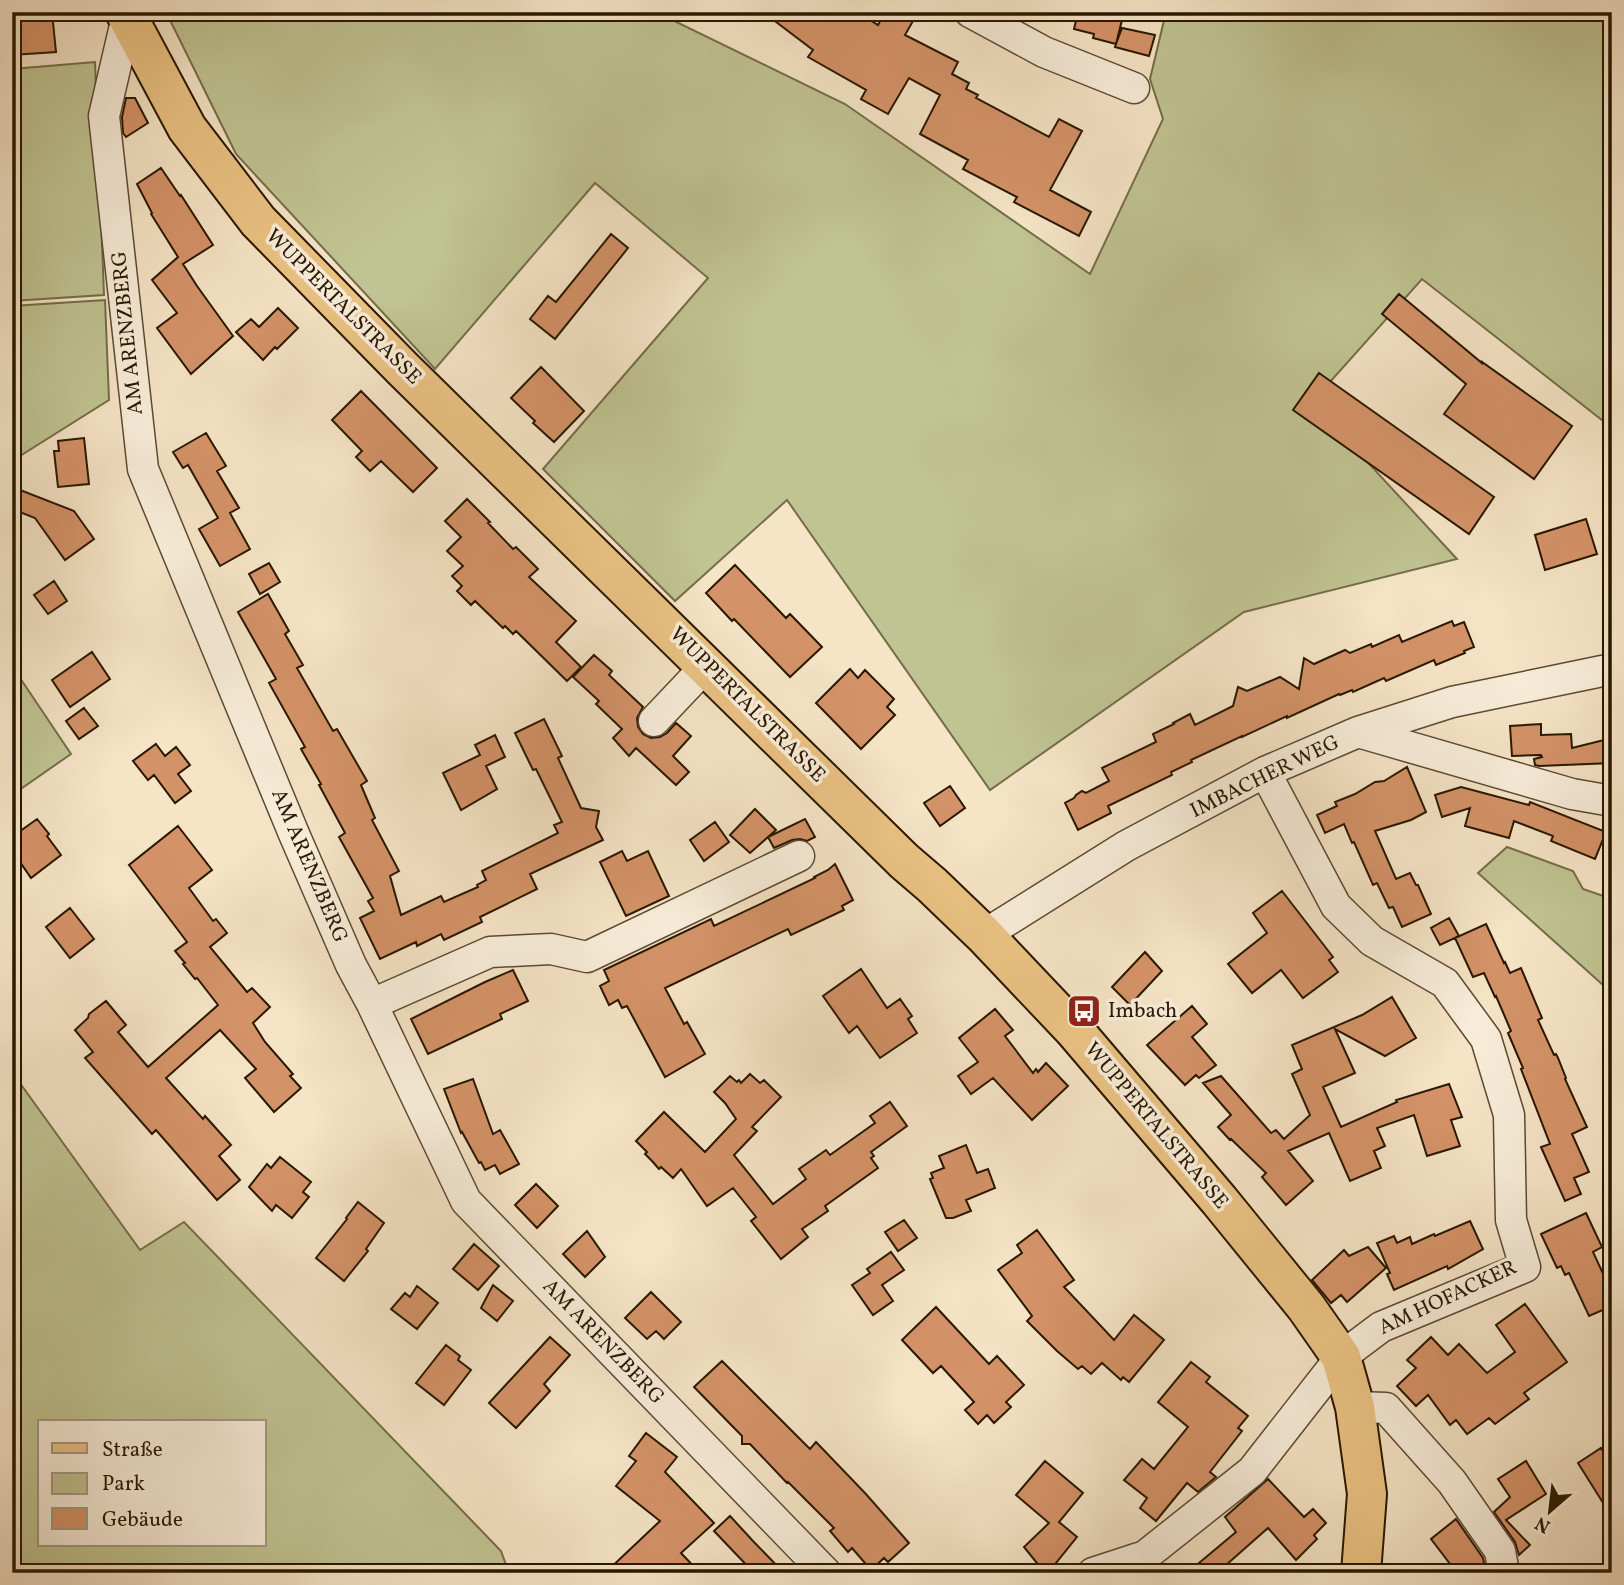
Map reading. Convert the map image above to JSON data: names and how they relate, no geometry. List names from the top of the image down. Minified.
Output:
{"streets":{"main road":["WUPPERTALSTRASSE"],"street":["AM ARENZBERG","IMBACHER WEG","AM HOFACKER"]},"crossings":[["WUPPERTALSTRASSE","AM ARENZBERG"],["WUPPERTALSTRASSE","IMBACHER WEG"],["WUPPERTALSTRASSE","AM HOFACKER"],["IMBACHER WEG","AM HOFACKER"]],"places":{"bus stop":["Imbach"]},"legend":["Straße","Park","Gebäude"],"north":"bottom left"}
